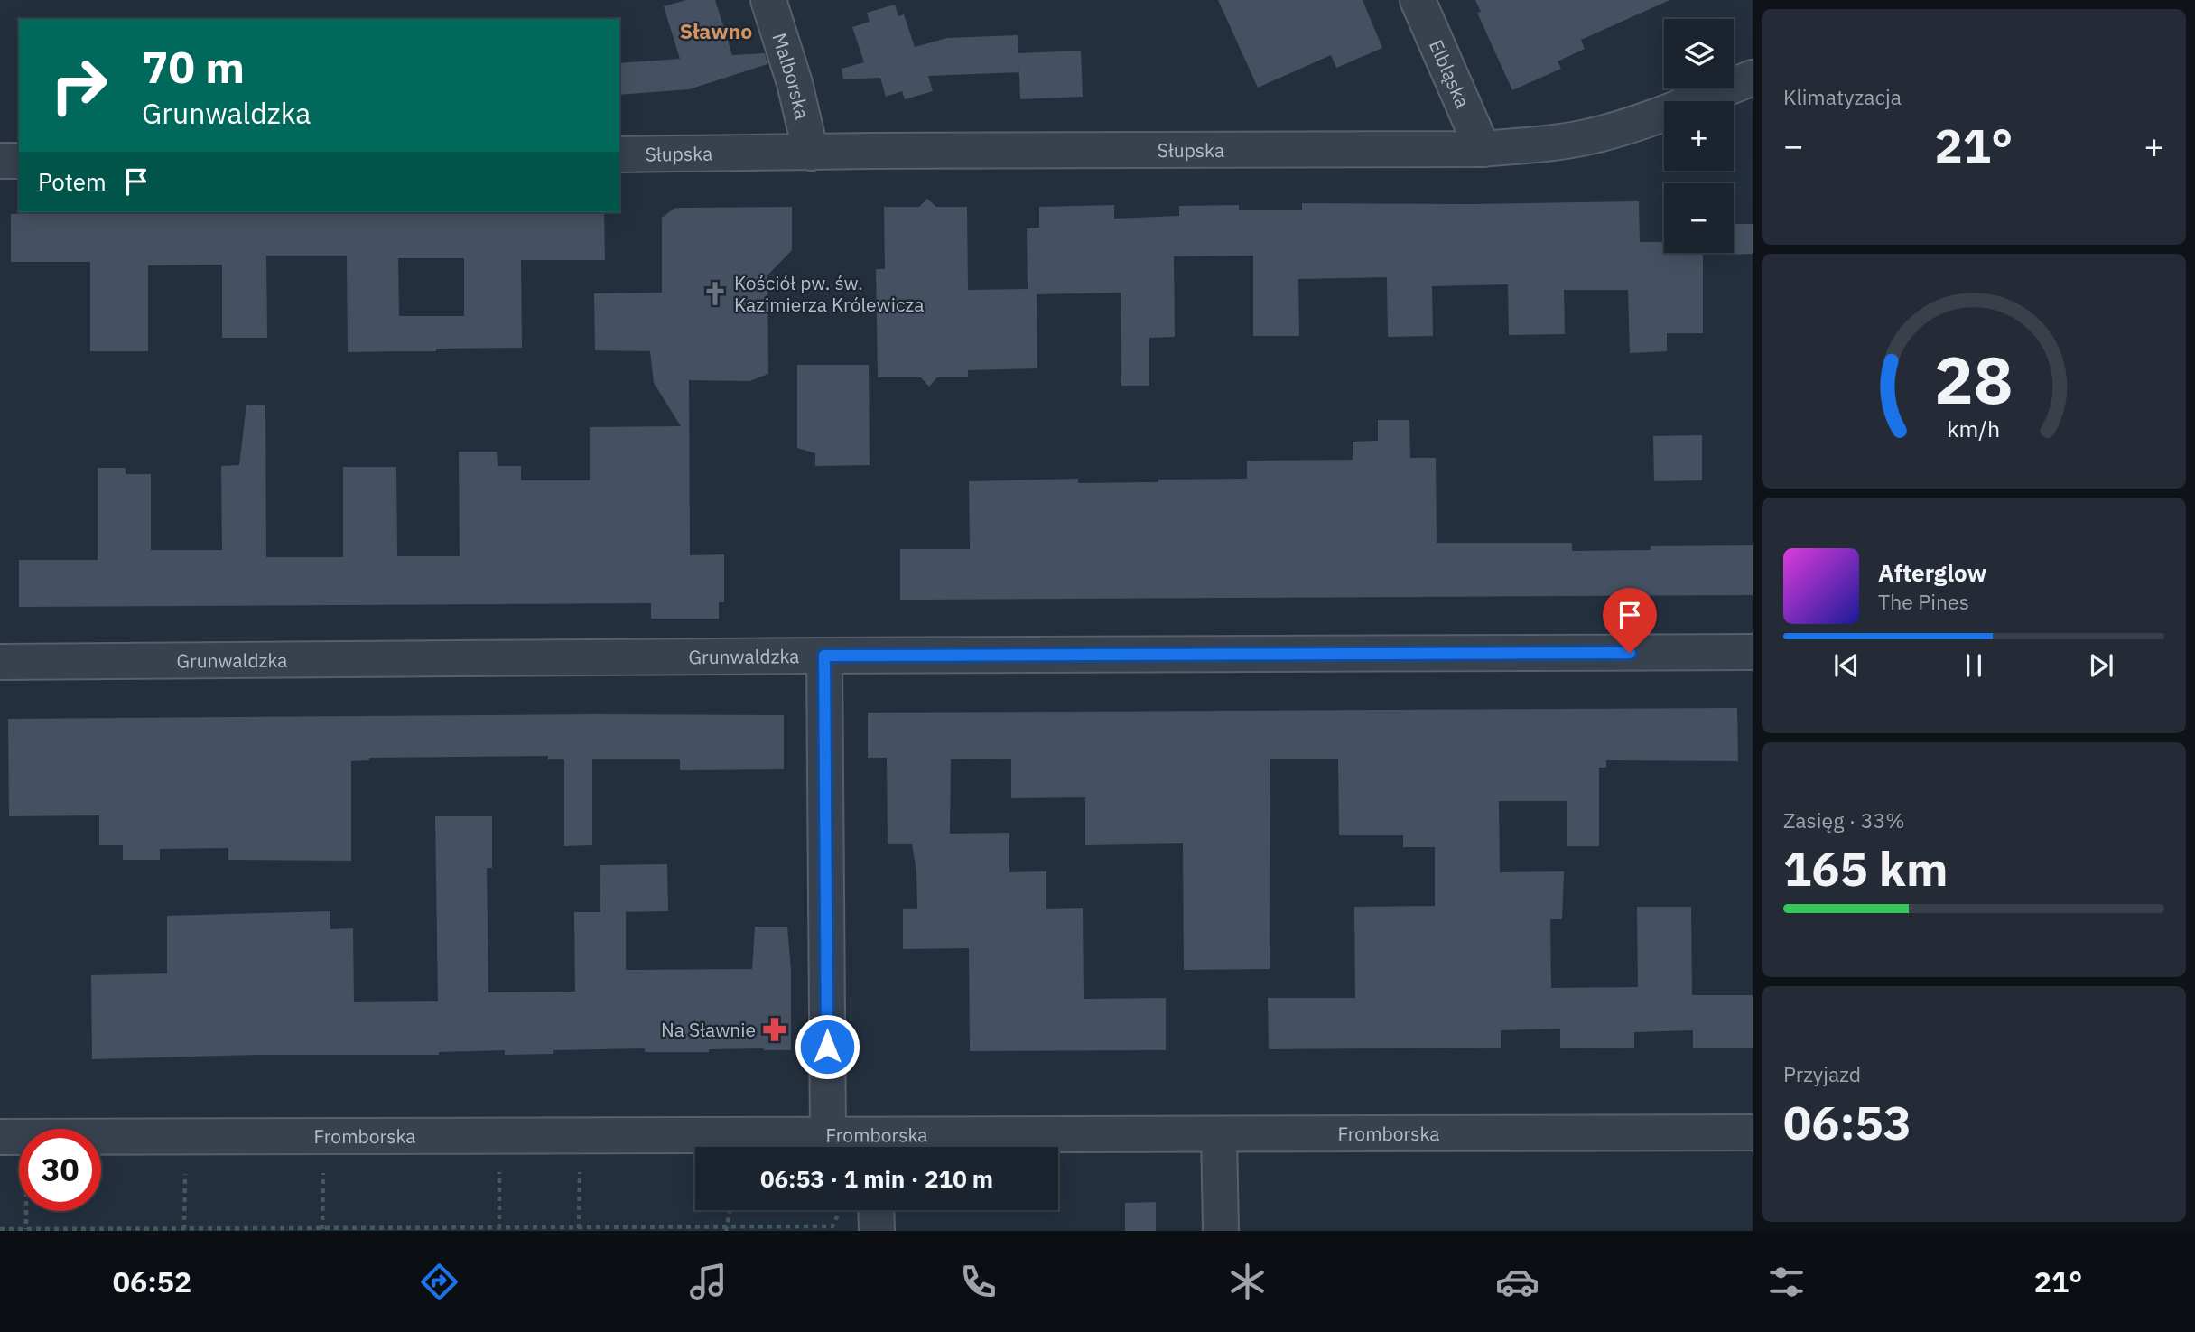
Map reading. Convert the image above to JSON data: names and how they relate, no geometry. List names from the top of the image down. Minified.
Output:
{"streets":{"street":["Elbląska","Malborska","Słupska","Grunwaldzka","Fromborska"]},"crossings":[["Elbląska","Słupska"],["Malborska","Słupska"]],"districts":["Sławno"],"places":{"church":["Kościół pw. św. Kazimierza Królewicza"],"pharmacy":["Na Sławnie"]},"page":{"tile":["Klimatyzacja",["Zasięg · 33%","165 km"],["Przyjazd","06:53"]],"map_buttons":["+","−"],"turn":["70 m","Grunwaldzka"],"heat":["−","21°","+"],"then":"Potem","song":["Afterglow","The Pines"],"limit":"30","trip":"06:53 · 1 min · 210 m","tabs":["06:52","21°"],"gauge":["28","km/h"]}}
